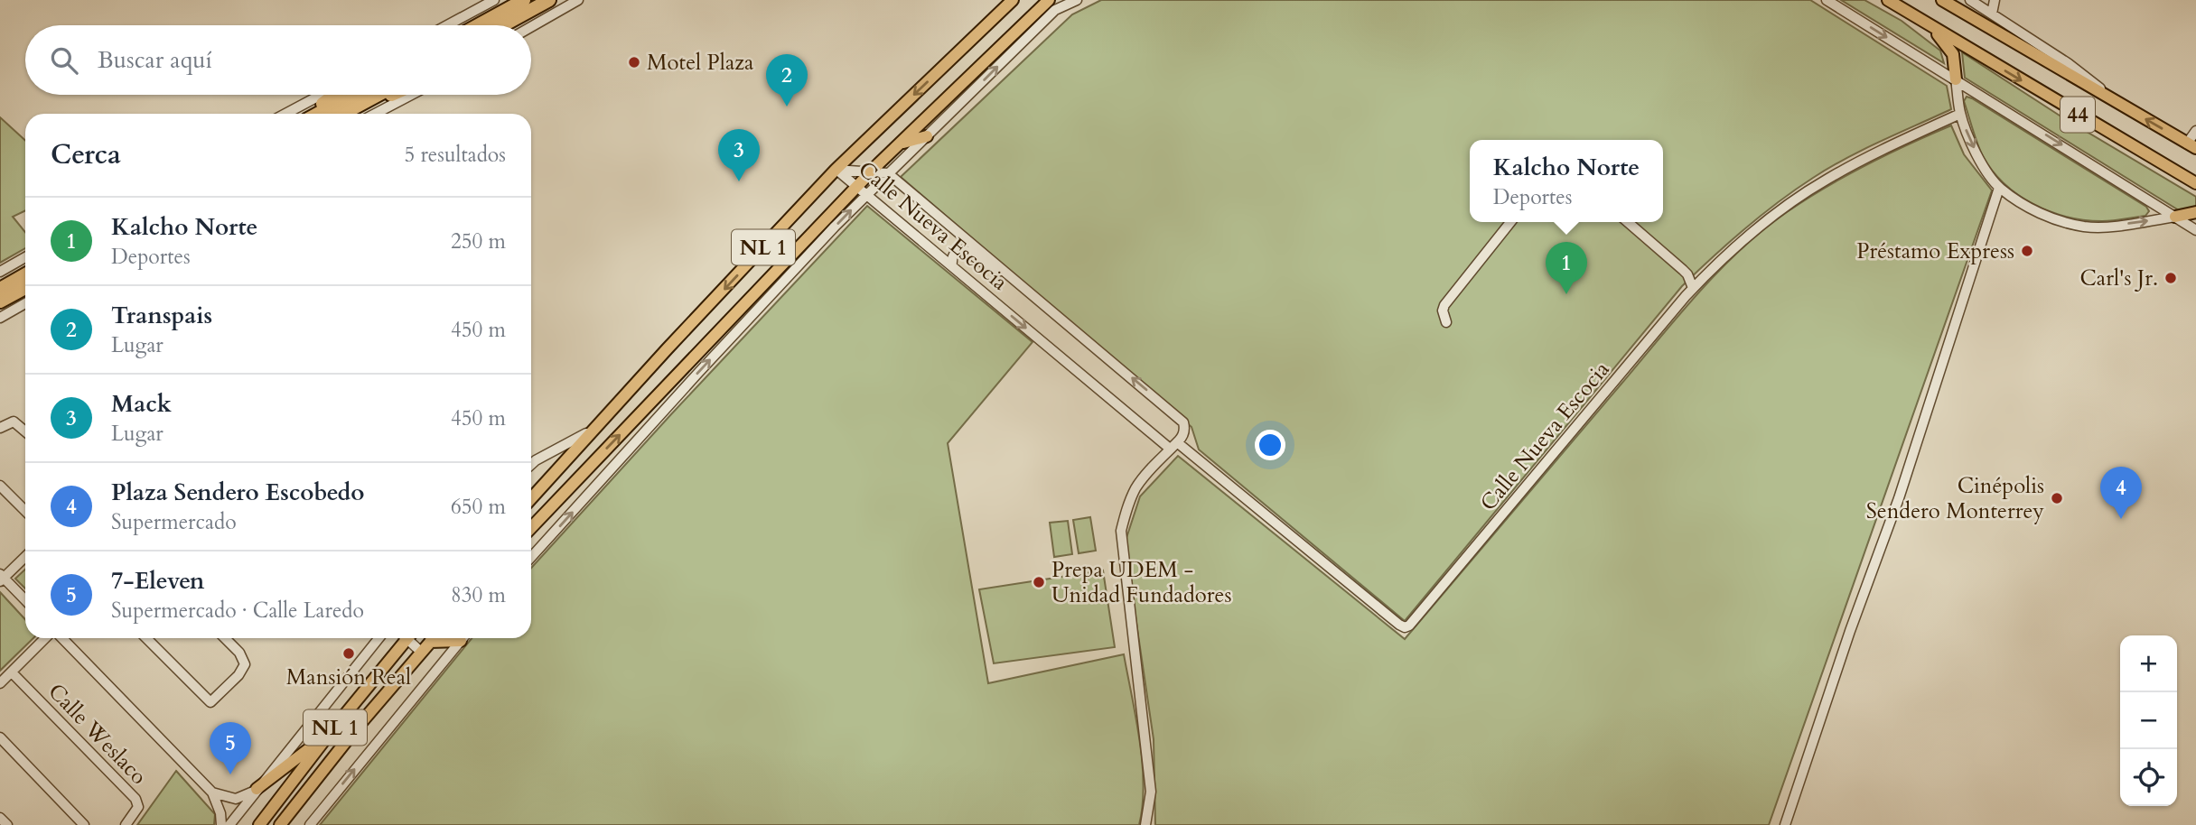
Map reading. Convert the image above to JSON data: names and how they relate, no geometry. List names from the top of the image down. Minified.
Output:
{"streets":{"main road":["44","NL 1"],"street":["Calle Nueva Escocia","Calle Weslaco"]},"crossings":[["Calle Nueva Escocia","NL 1"]],"places":["Motel Plaza","Préstamo Express","Carl's Jr.","Cinépolis Sendero Monterrey","Prepa UDEM - Unidad Fundadores","Mansión Real"],"page":{"search":"Buscar aquí","pins":["2","3","1","4","5"],"heading":["Cerca","5 resultados"],"popup":["Kalcho Norte","Deportes"],"list":[{"mark":"1","name":"Kalcho Norte","note":"Deportes","value":"250 m"},{"mark":"2","name":"Transpais","note":"Lugar","value":"450 m"},{"mark":"3","name":"Mack","note":"Lugar","value":"450 m"},{"mark":"4","name":"Plaza Sendero Escobedo","note":"Supermercado","value":"650 m"},{"mark":"5","name":"7-Eleven","note":"Supermercado · Calle Laredo","value":"830 m"}],"map_buttons":["+","−"]}}
